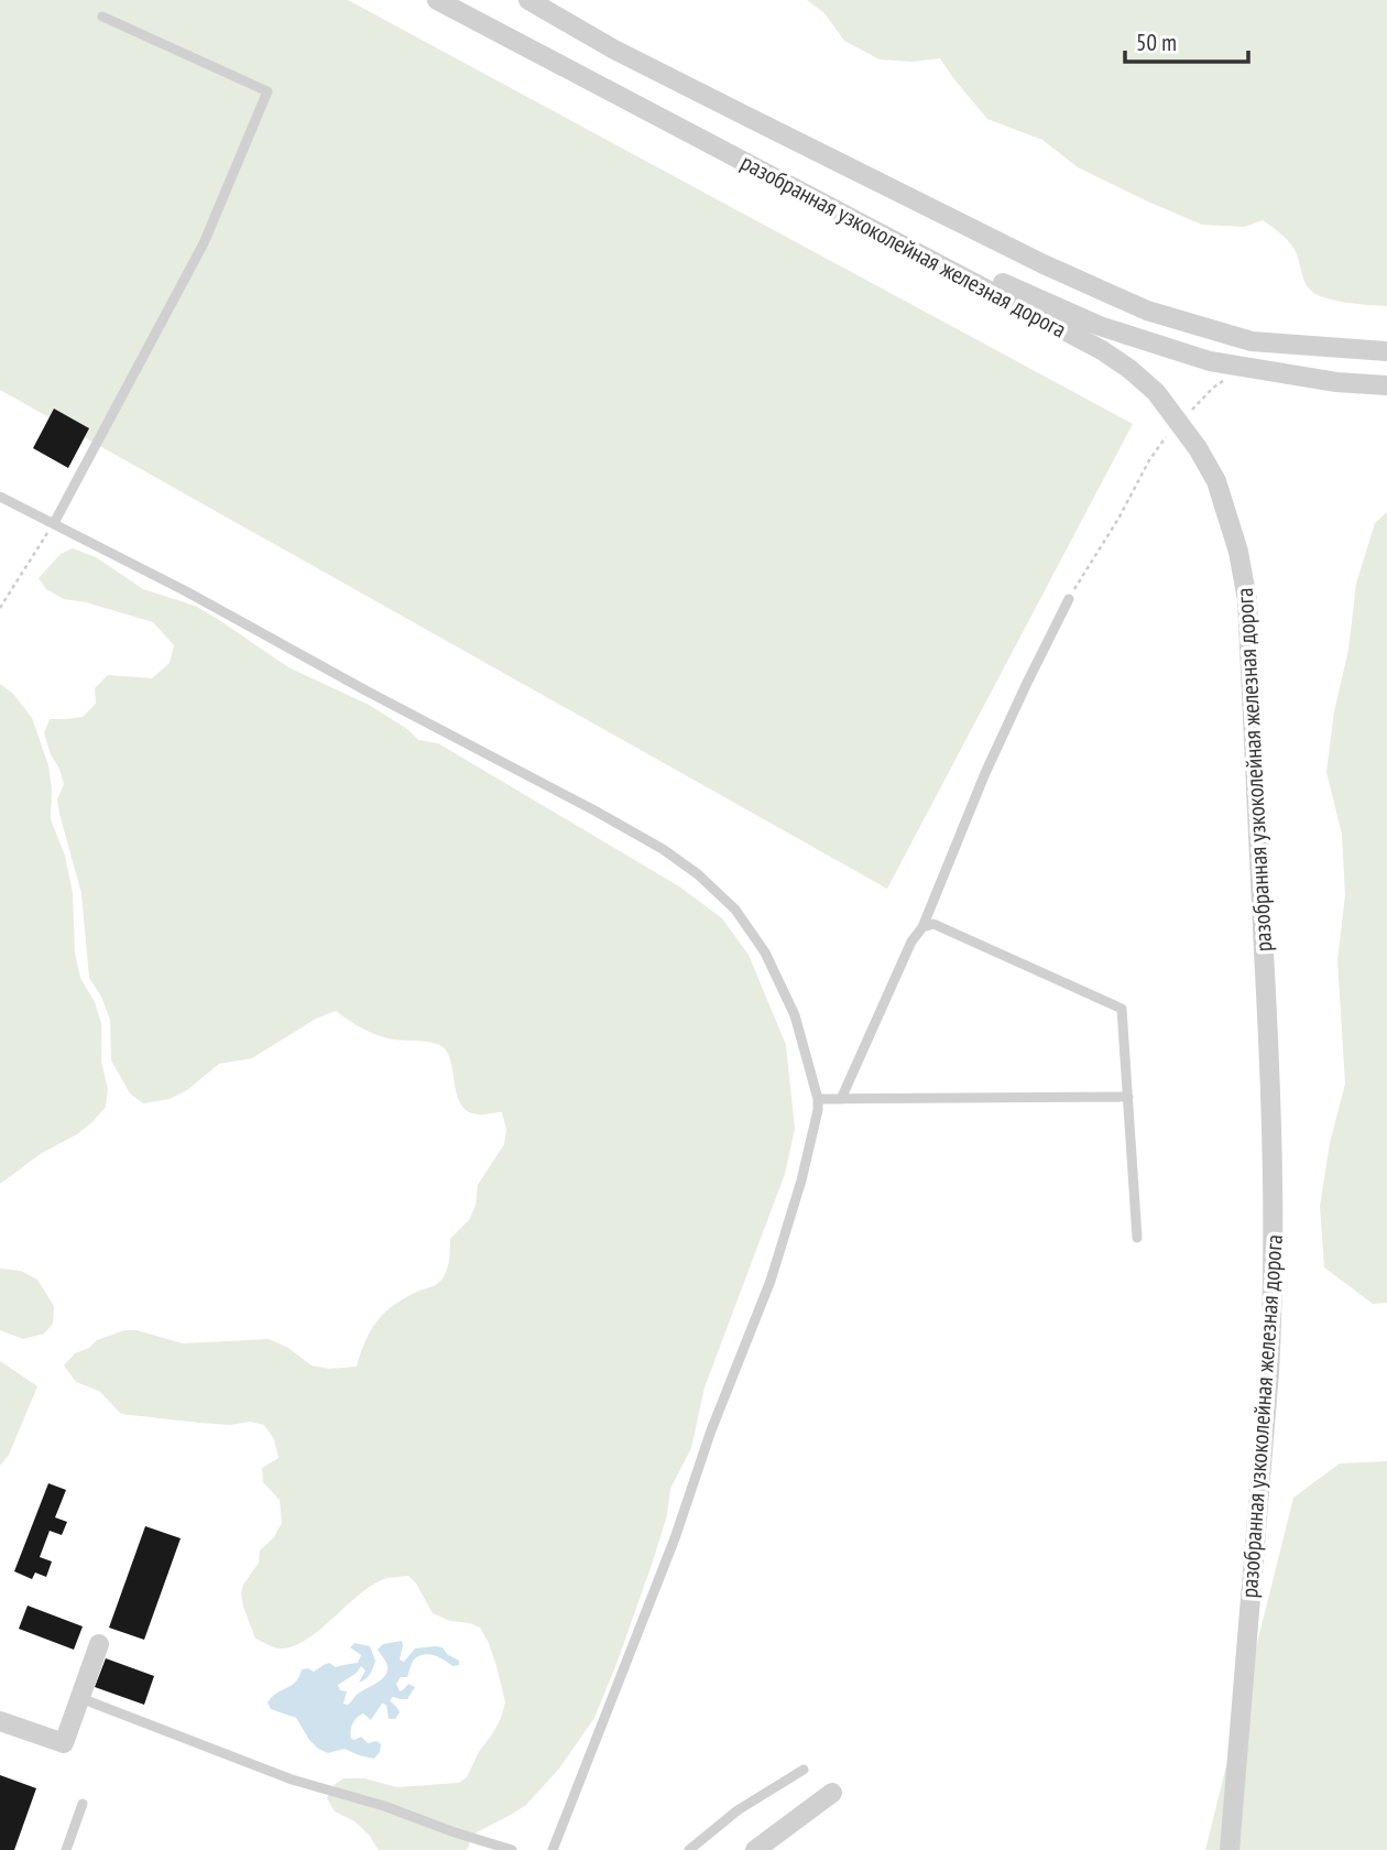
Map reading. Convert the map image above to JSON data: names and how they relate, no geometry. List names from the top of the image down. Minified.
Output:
{"streets":{"street":["разобранная узкоколейная железная дорога"]},"scale_bar":"50 m"}
